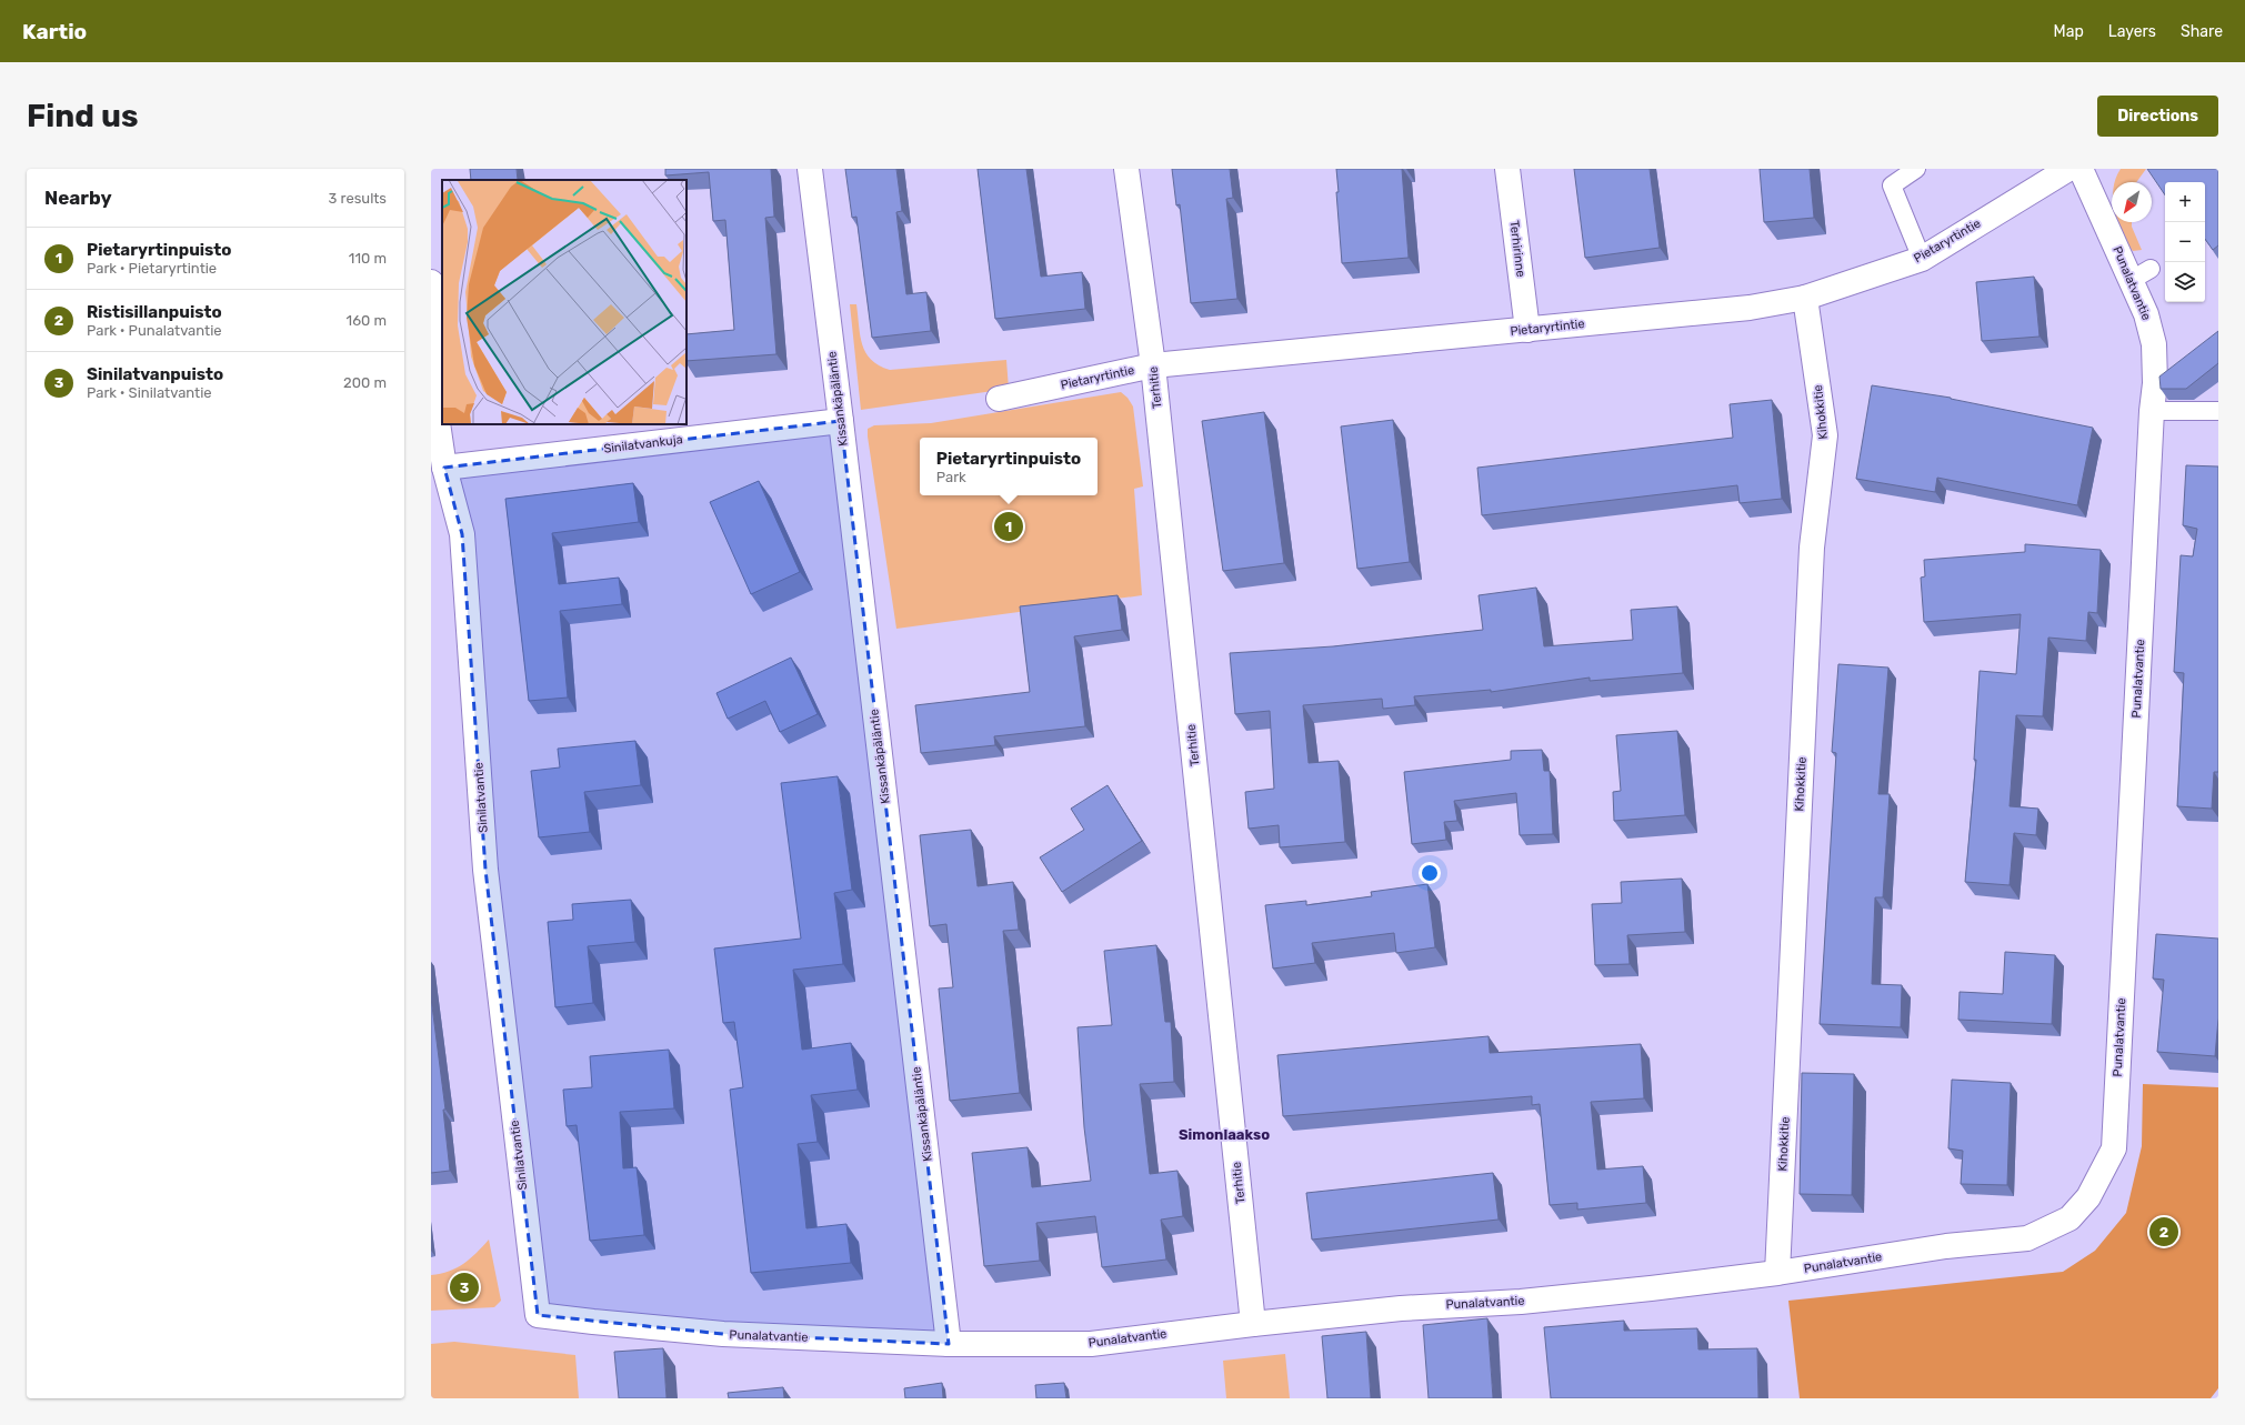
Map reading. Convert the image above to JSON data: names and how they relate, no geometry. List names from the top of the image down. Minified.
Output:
{"streets":{"street":["Pietaryrtintie","Terhirinne","Punalatvantie","Terhitie","Kissankäpäläntie","Kihokkitie","Sinilatvankuja","Sinilatvantie"]},"crossings":[["Pietaryrtintie","Terhirinne"],["Pietaryrtintie","Terhitie"],["Pietaryrtintie","Kihokkitie"],["Punalatvantie","Terhitie"],["Punalatvantie","Kissankäpäläntie"],["Punalatvantie","Kihokkitie"],["Punalatvantie","Sinilatvantie"],["Kissankäpäläntie","Sinilatvankuja"],["Sinilatvankuja","Sinilatvantie"]],"districts":["Simonlaakso"],"north":"bottom left","page":{"header":"Kartio","nav":["Map","Layers","Share"],"buttons":"Directions","title":"Find us","heading":["Nearby","3 results"],"map_buttons":["+","−"],"list":[{"mark":"1","name":"Pietaryrtinpuisto","note":"Park · Pietaryrtintie","value":"110 m"},{"mark":"2","name":"Ristisillanpuisto","note":"Park · Punalatvantie","value":"160 m"},{"mark":"3","name":"Sinilatvanpuisto","note":"Park · Sinilatvantie","value":"200 m"}],"popup":["Pietaryrtinpuisto","Park"],"pins":["1","2","3"]}}
